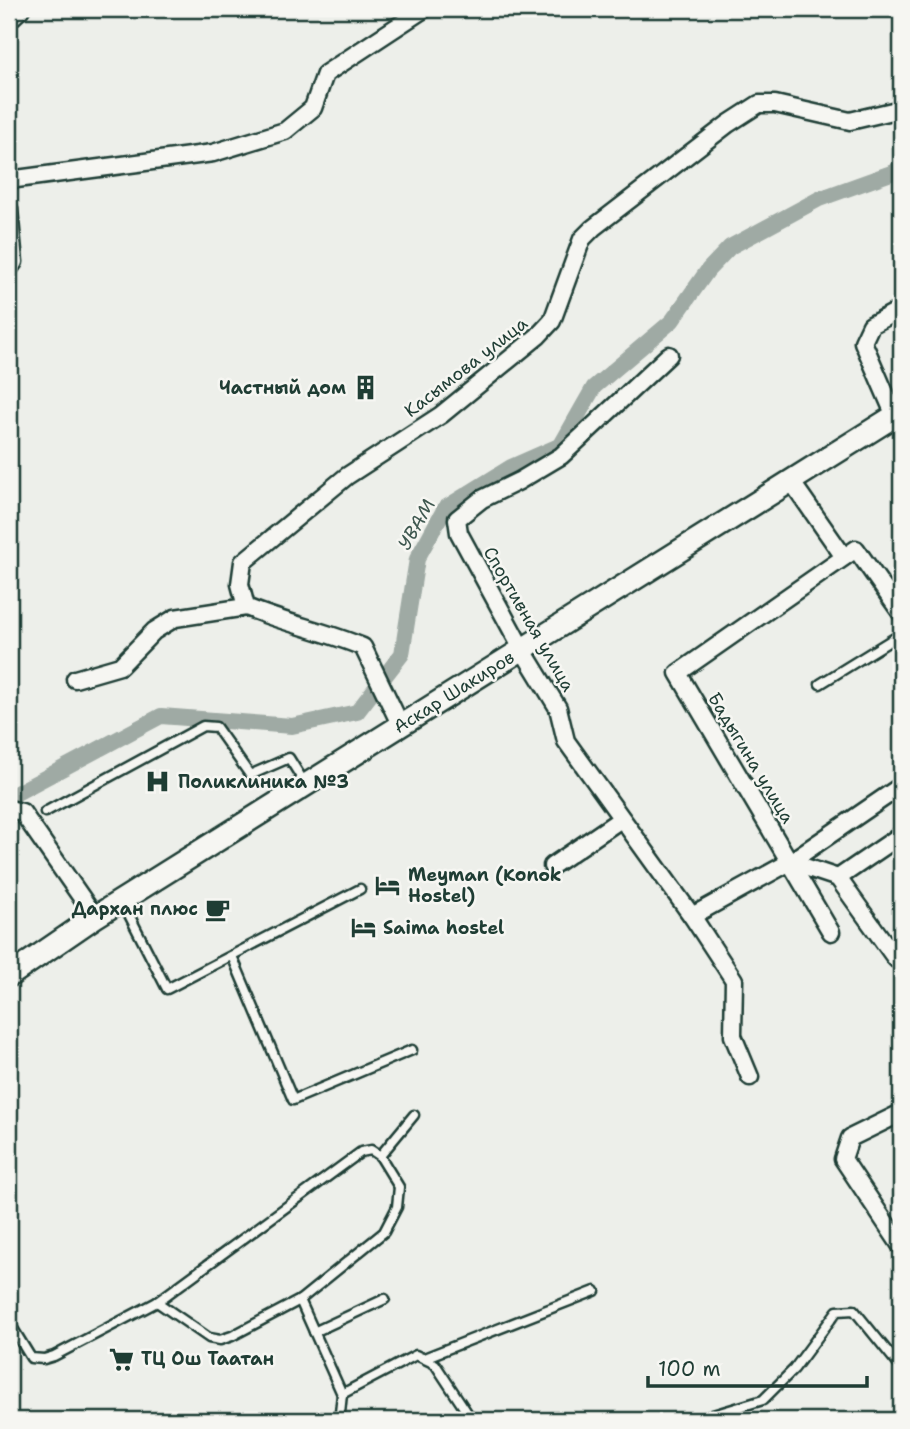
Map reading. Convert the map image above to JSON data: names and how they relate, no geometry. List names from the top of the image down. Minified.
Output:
{"streets":{"main road":["Аскар Шакиров"],"street":["Касымова улица","Спортивная улица","Бадыгина улица"]},"crossings":[["Спортивная улица","Аскар Шакиров"]],"water":["УВАМ"],"places":{"building":["Частный дом"],"hospital":["Поликлиника №3"],"hotel":["Meyman (Konok Hostel)","Saima hostel"],"cafe":["Дархан плюс"],"supermarket":["ТЦ Ош Таатан"]},"scale_bar":"100 m"}
